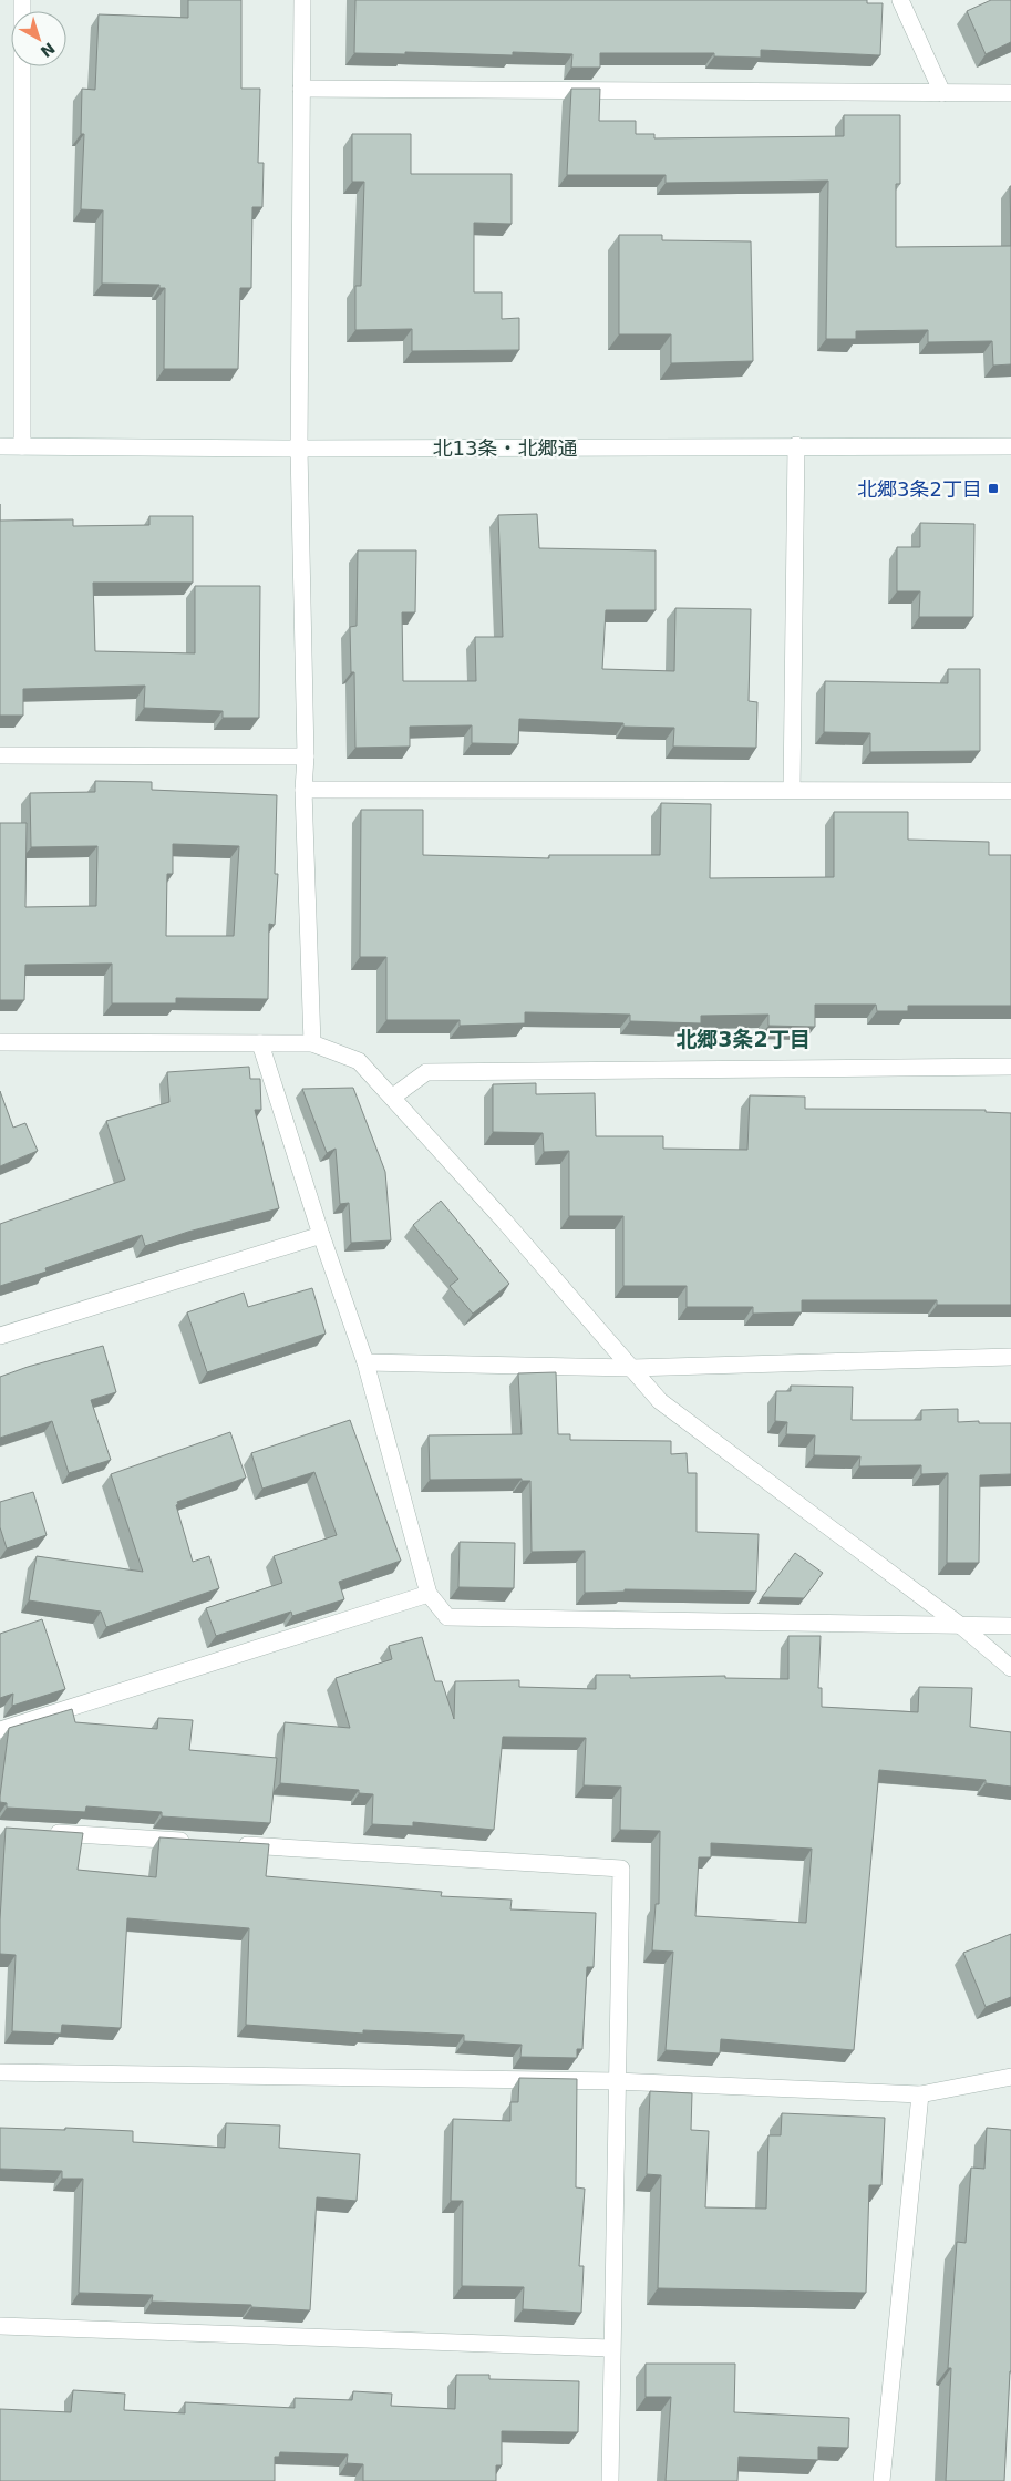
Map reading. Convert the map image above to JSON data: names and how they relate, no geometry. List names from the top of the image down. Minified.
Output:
{"streets":{"street":["北13条・北郷通"]},"districts":["北郷3条2丁目"],"places":{"transit":["北郷3条2丁目"]},"north":"bottom right"}
